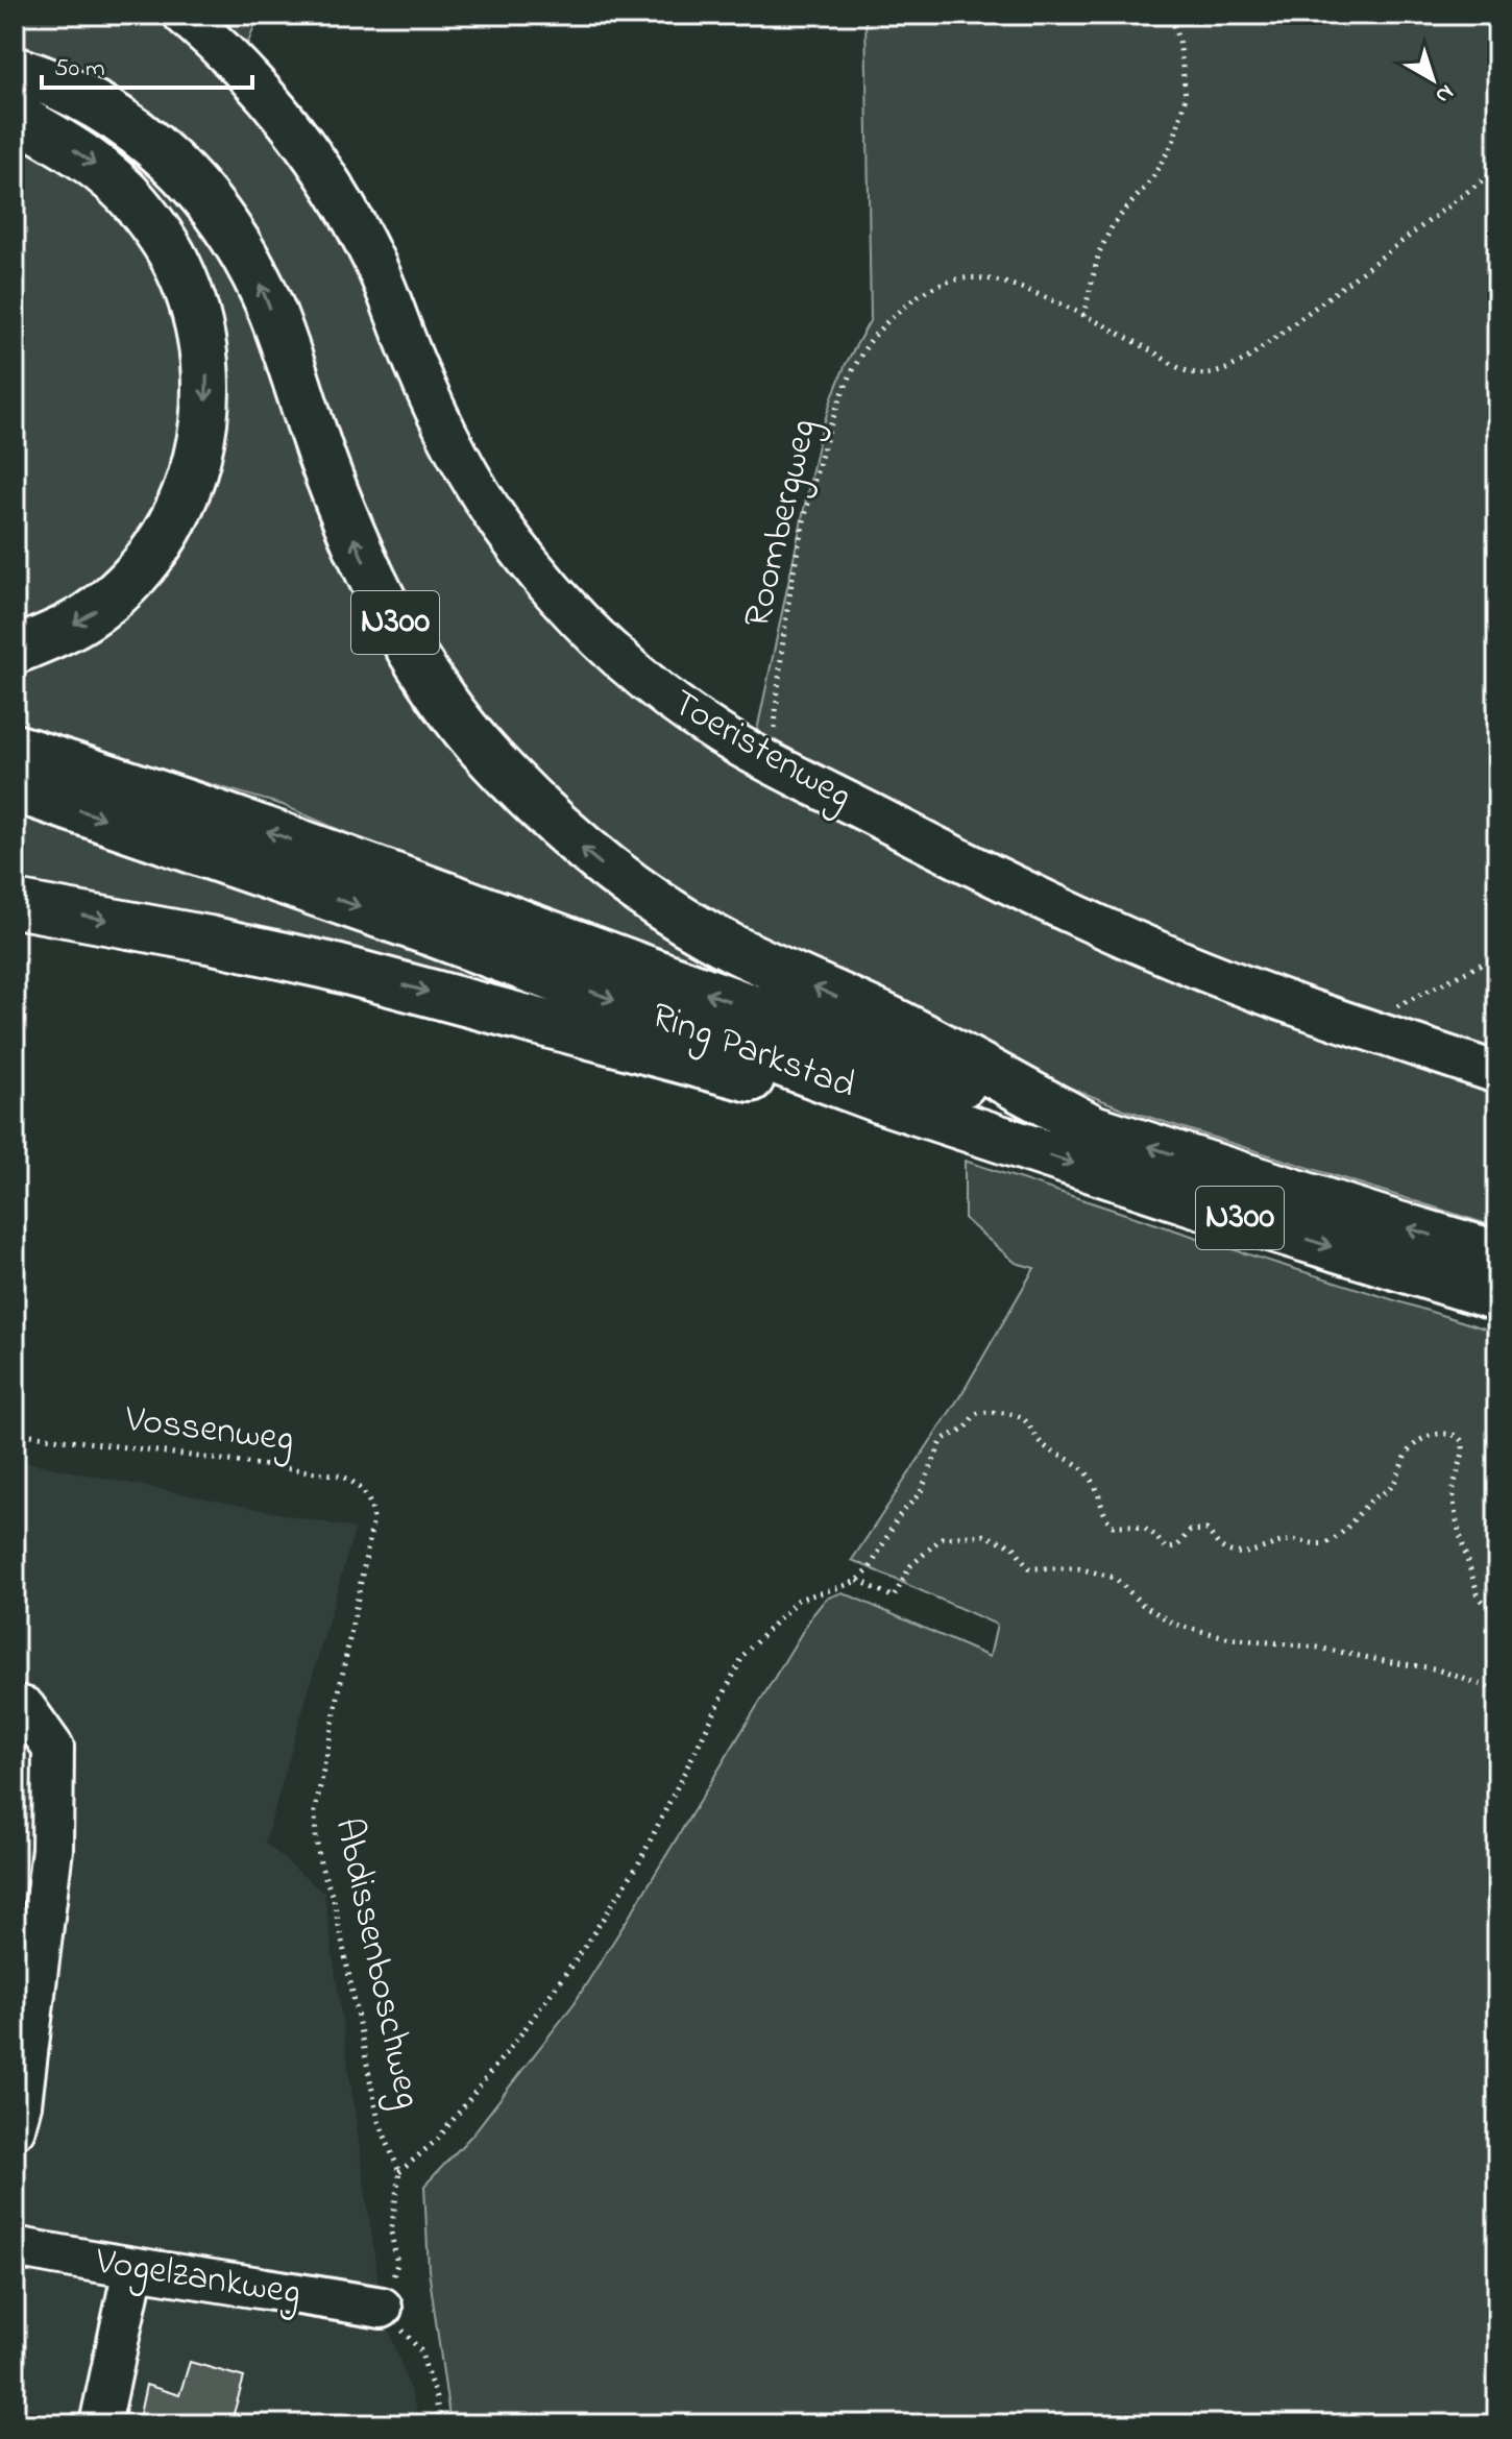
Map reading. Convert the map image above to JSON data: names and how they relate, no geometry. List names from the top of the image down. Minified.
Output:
{"streets":{"highway":["N300","Ring Parkstad"],"street":["Toeristenweg","Vogelzankweg"],"path":["Roombergweg","Vossenweg","Abdissenboschweg"]},"crossings":[["Roombergweg","Toeristenweg"],["N300","Ring Parkstad"],["Vossenweg","Abdissenboschweg"]],"scale_bar":"50 m","north":"bottom right"}
